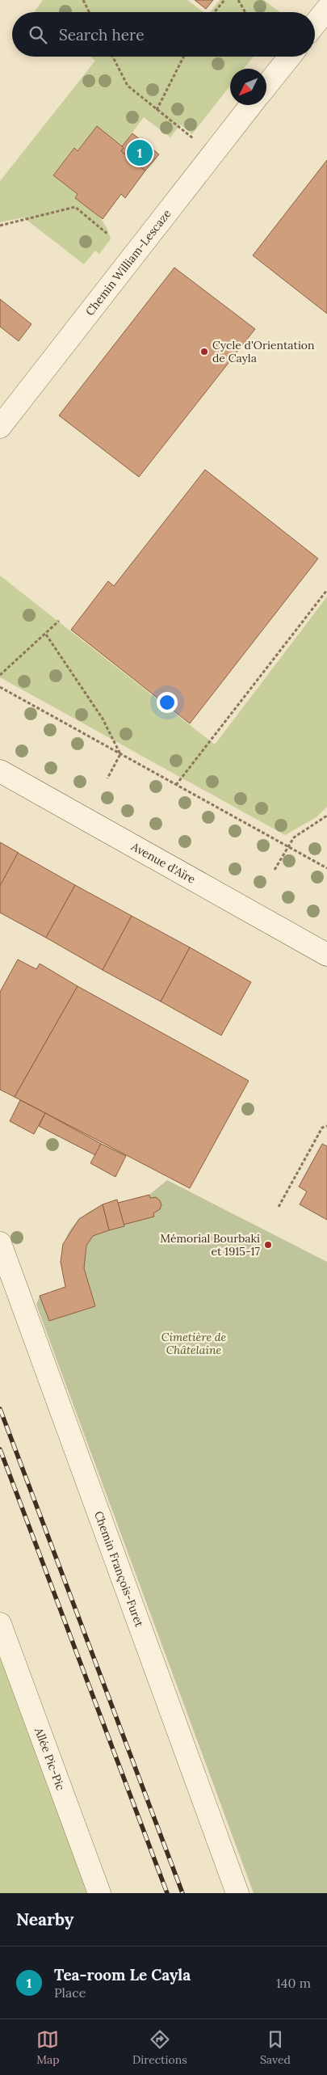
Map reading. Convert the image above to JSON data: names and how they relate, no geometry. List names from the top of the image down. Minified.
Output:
{"streets":{"street":["Chemin William-Lescaze","Avenue d'Aïre","Chemin François-Furet","Allée Pic-Pic"]},"parks":["Cimetière de Châtelaine"],"places":["Cycle d'Orientation de Cayla","Mémorial Bourbaki et 1915-17"],"north":"bottom left","page":{"search":"Search here","pins":"1","heading":"Nearby","list":[{"mark":"1","name":"Tea-room Le Cayla","note":"Place","value":"140 m"}],"nav":["Map","Directions","Saved"]}}
